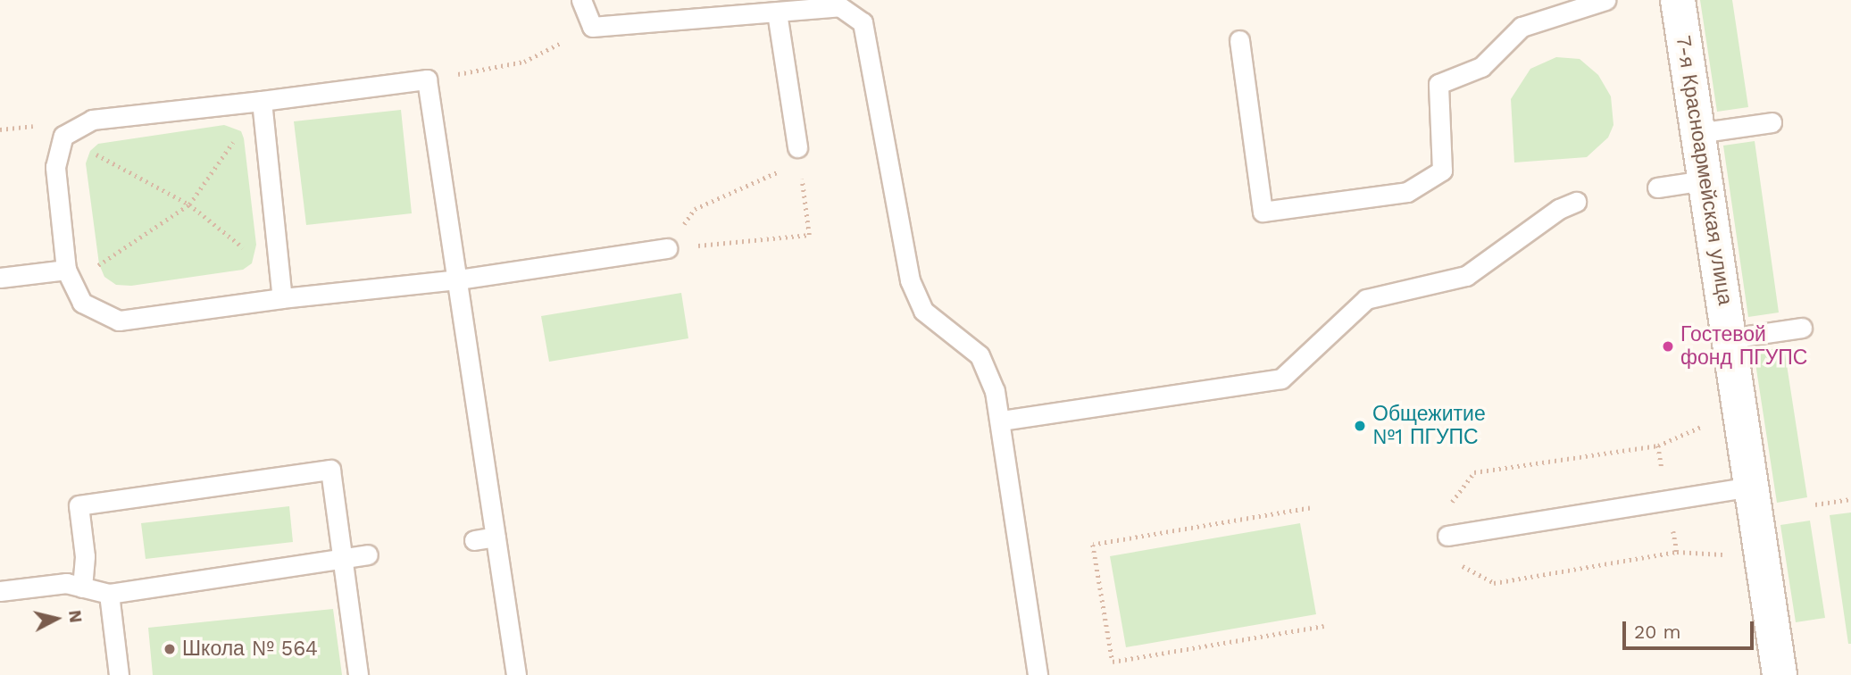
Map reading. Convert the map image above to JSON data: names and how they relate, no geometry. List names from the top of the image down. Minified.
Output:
{"streets":{"street":["7-я Красноармейская улица"]},"places":["Гостевой фонд ПГУПС","Общежитие №1 ПГУПС","Школа № 564"],"scale_bar":"20 m","north":"right"}
